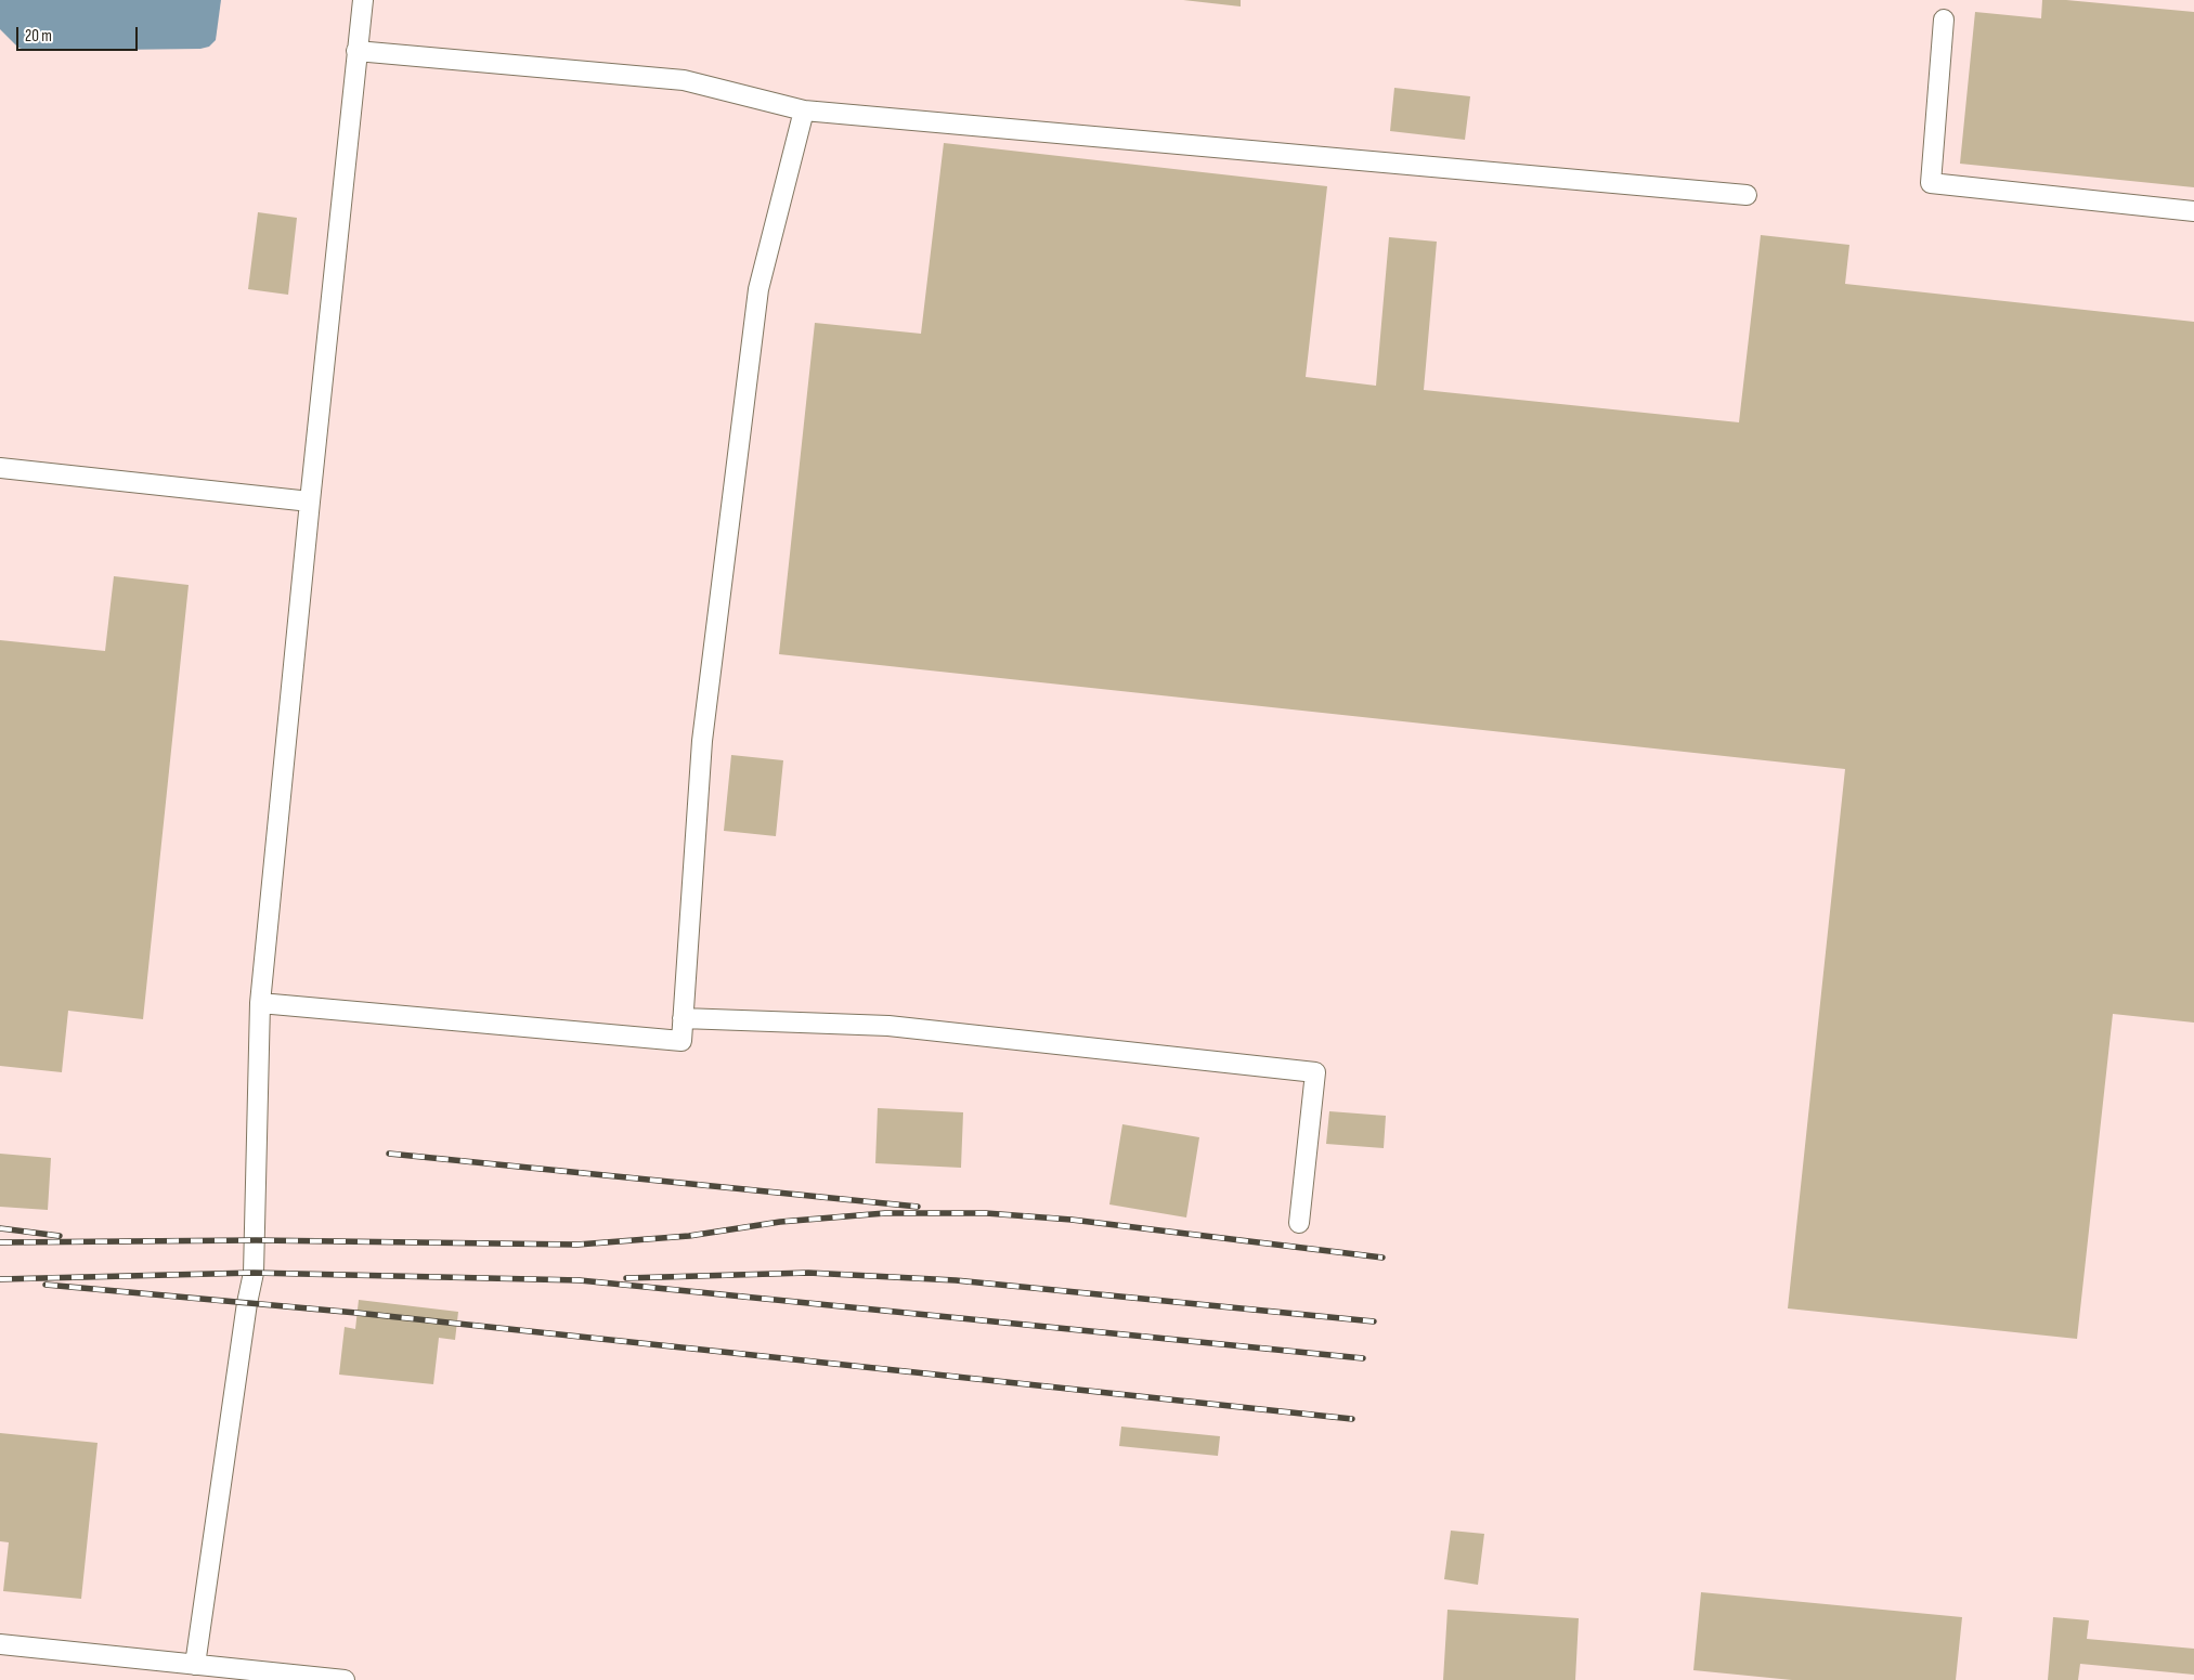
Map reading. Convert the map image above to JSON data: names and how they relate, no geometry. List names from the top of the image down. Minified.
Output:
{"scale_bar":"20 m"}
